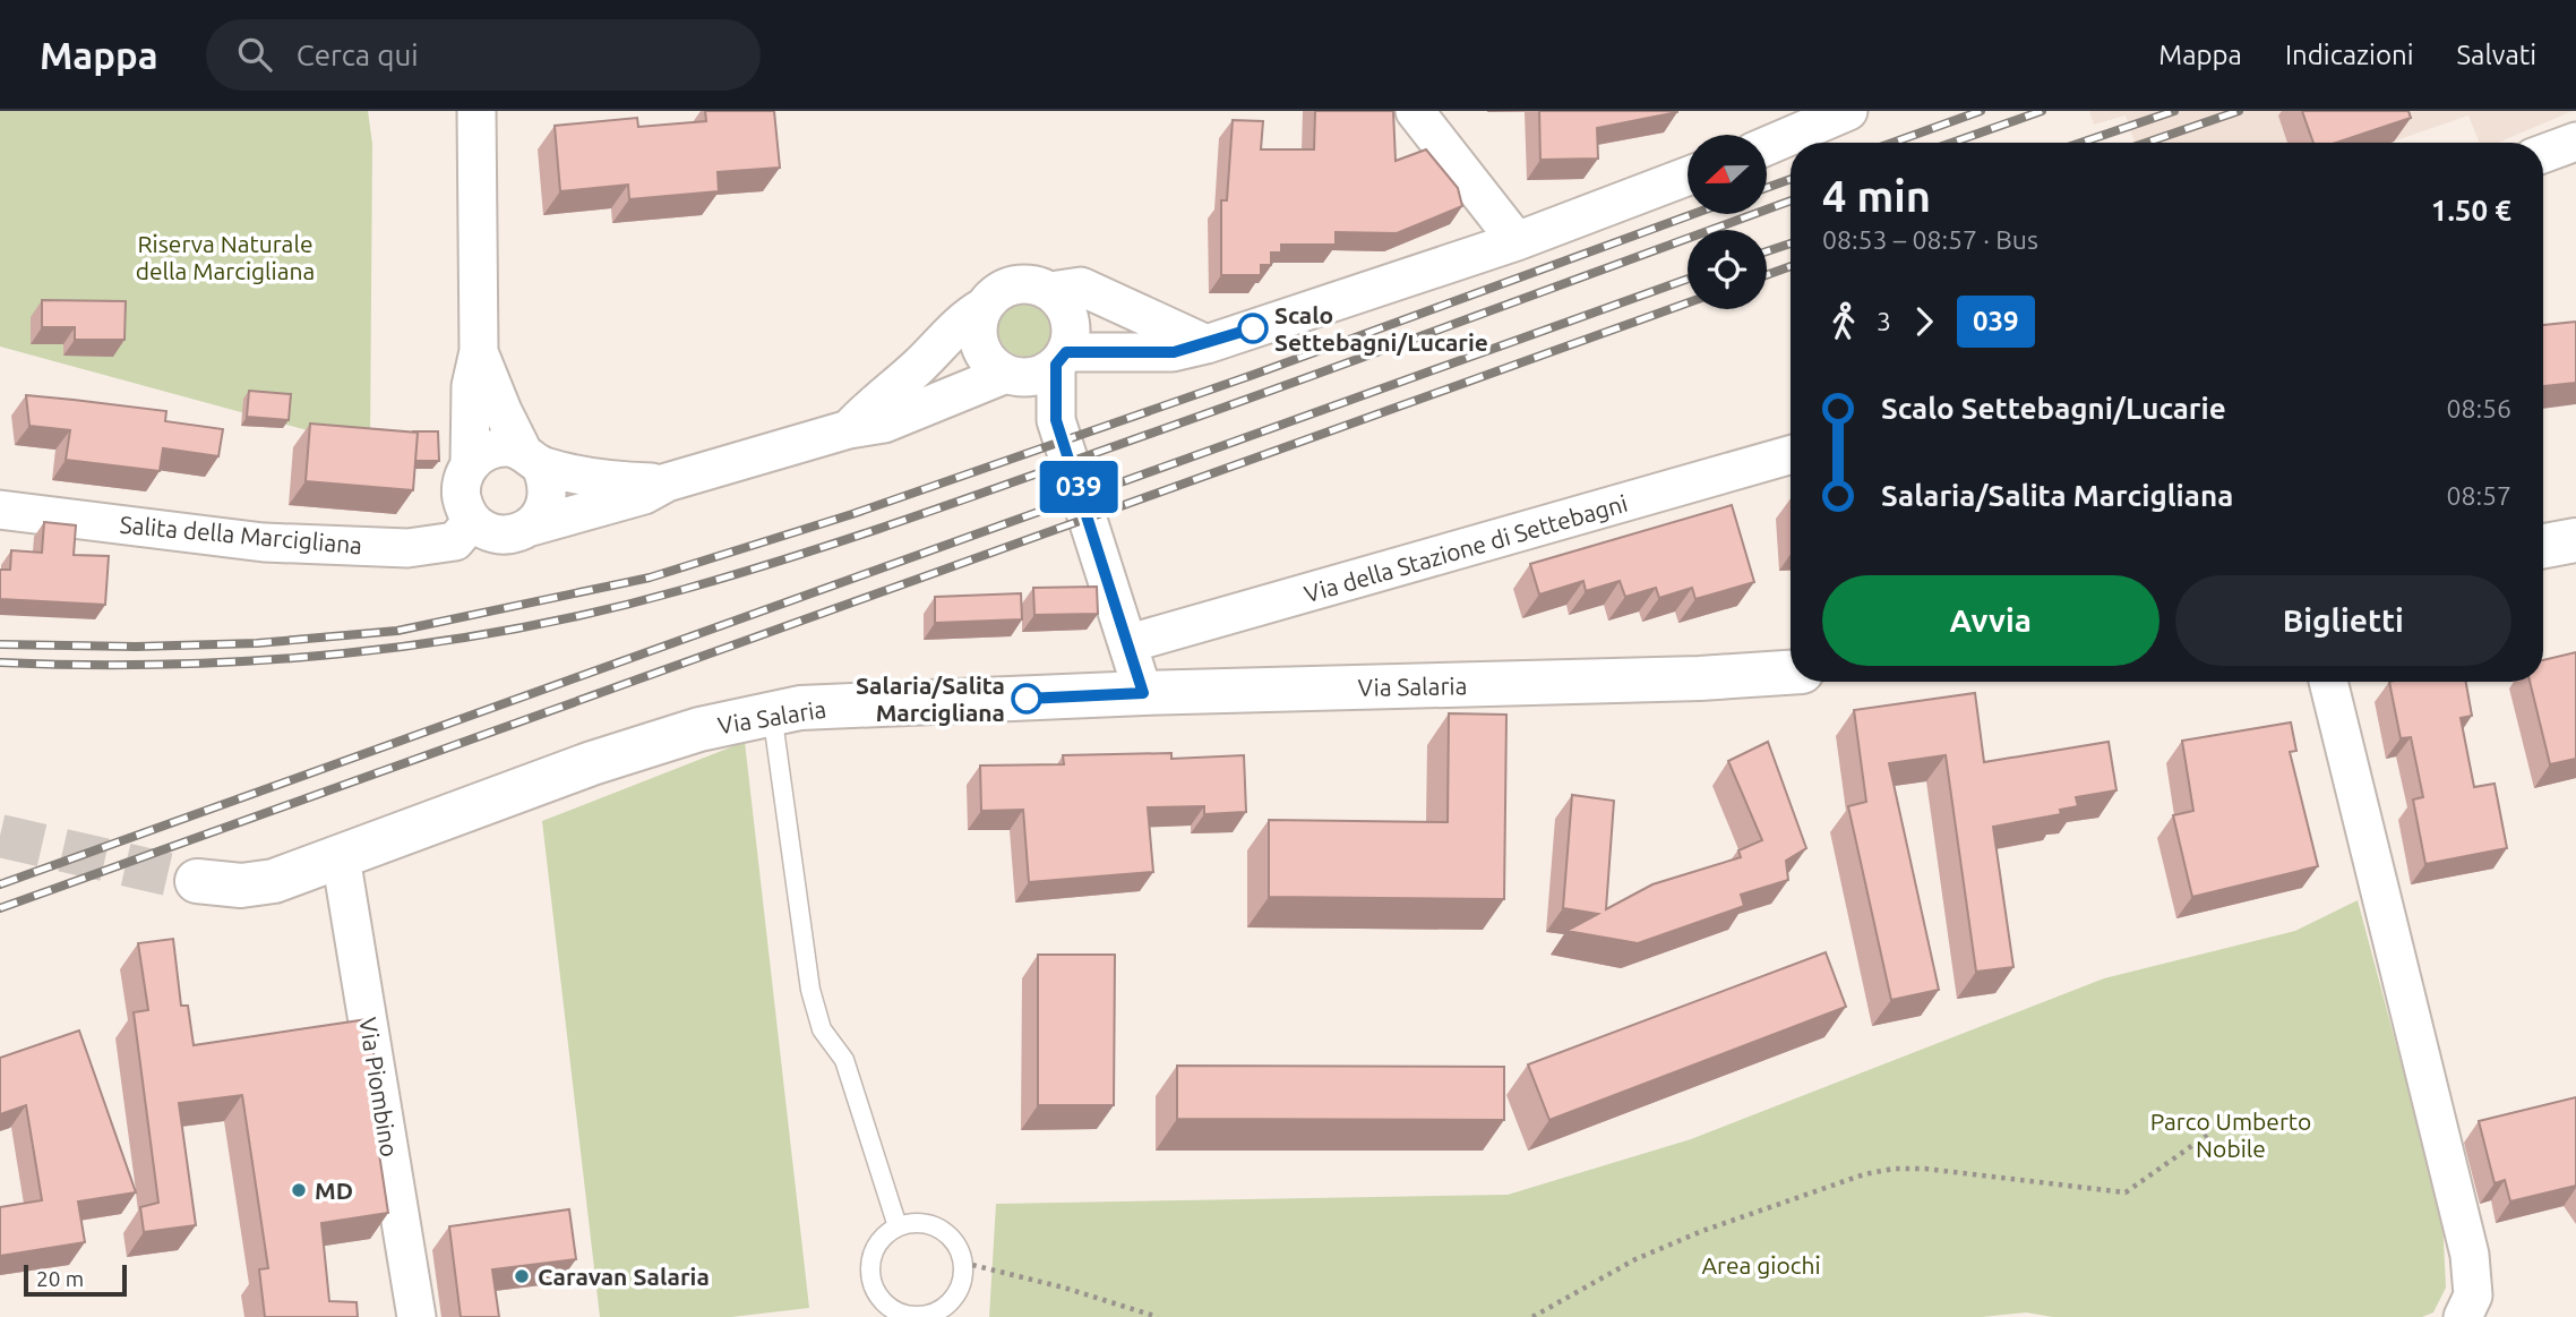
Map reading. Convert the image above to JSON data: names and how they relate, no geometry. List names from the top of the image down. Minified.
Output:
{"streets":{"street":["Salita della Marcigliana","Via della Stazione di Settebagni","Via Salaria","Via Piombino"]},"crossings":[["Via Salaria","Via Piombino"]],"parks":["Riserva Naturale della Marcigliana","Parco Umberto Nobile","Area giochi"],"places":["Scalo Settebagni/Lucarie","Salaria/Salita Marcigliana","MD","Caravan Salaria"],"lines":["bus line 039"],"scale_bar":"20 m","north":"left","page":{"header":"Mappa","search":"Cerca qui","nav":["Mappa","Indicazioni","Salvati"],"on_map":"039","heading":["4 min","08:53 – 08:57 · Bus","1.50 €"],"legs":["3","039"],"list":[{"name":"Scalo Settebagni/Lucarie","value":"08:56"},{"name":"Salaria/Salita Marcigliana","value":"08:57"}],"buttons":["Avvia","Biglietti"],"scale":"20 m"}}
